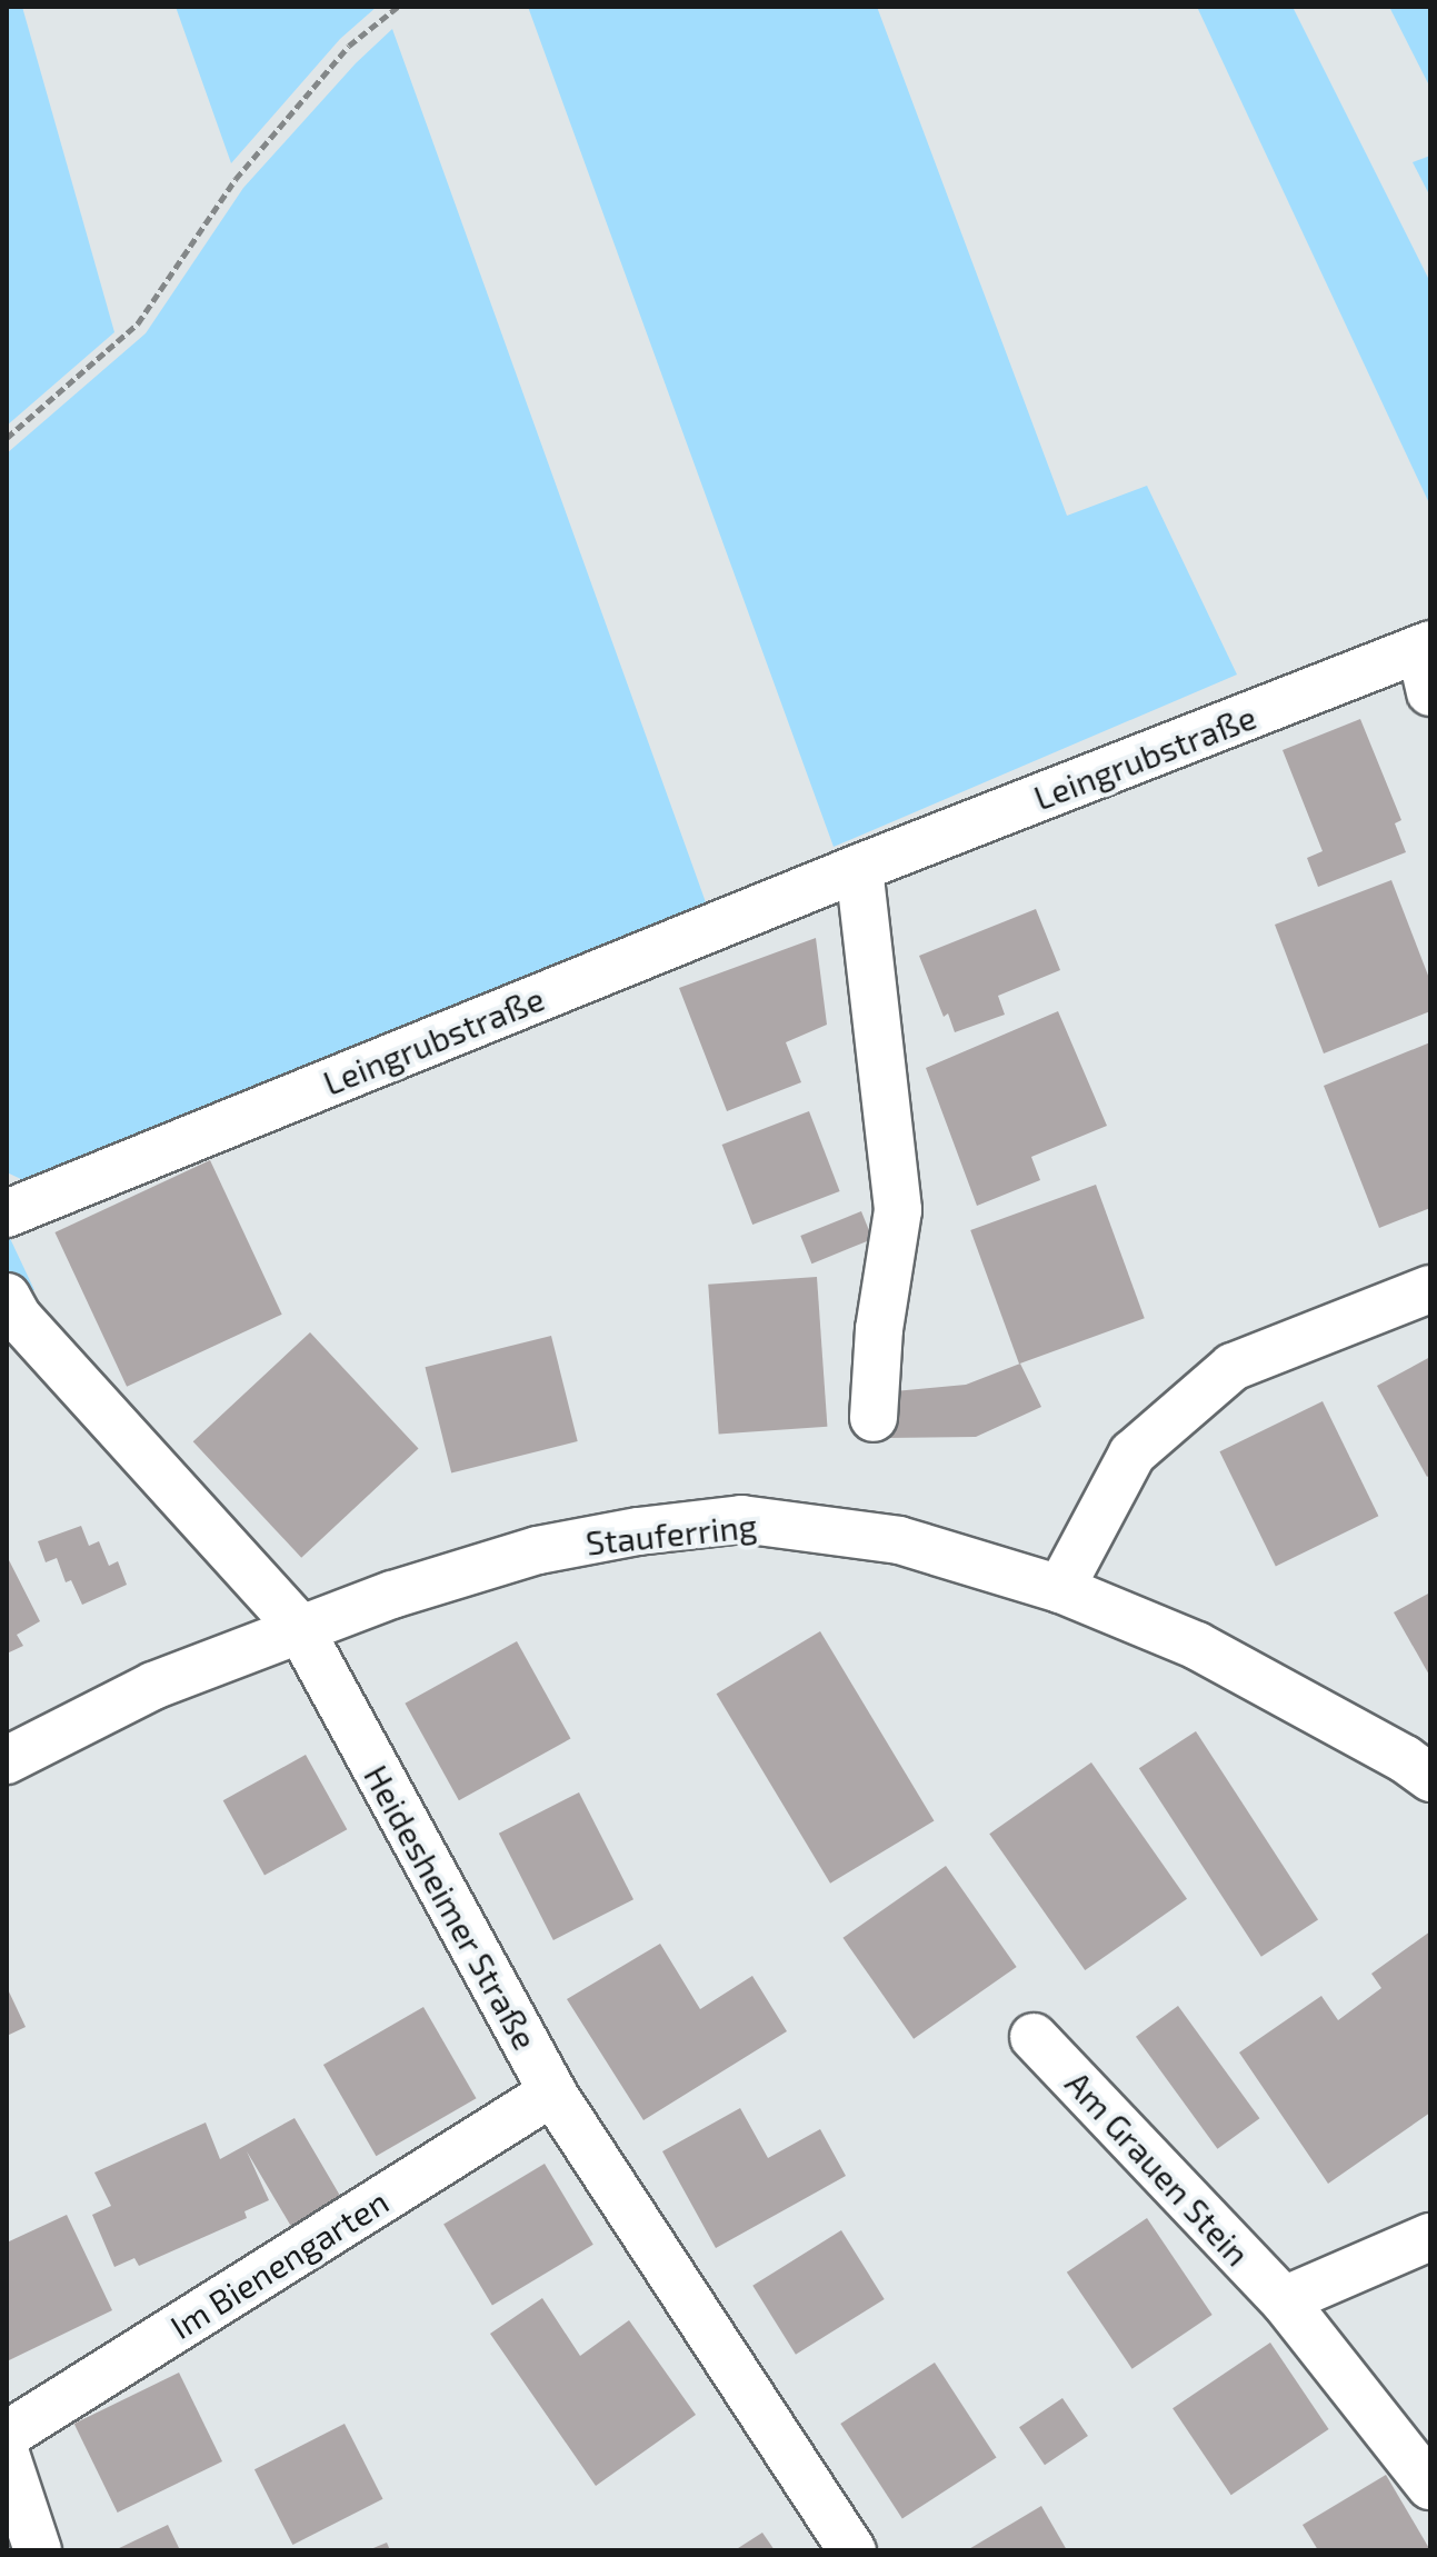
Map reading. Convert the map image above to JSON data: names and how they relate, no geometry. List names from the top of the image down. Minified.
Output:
{"streets":{"street":["Leingrubstraße","Stauferring","Heidesheimer Straße","Am Grauen Stein","Im Bienengarten"]},"crossings":[["Stauferring","Heidesheimer Straße"],["Heidesheimer Straße","Im Bienengarten"]]}
